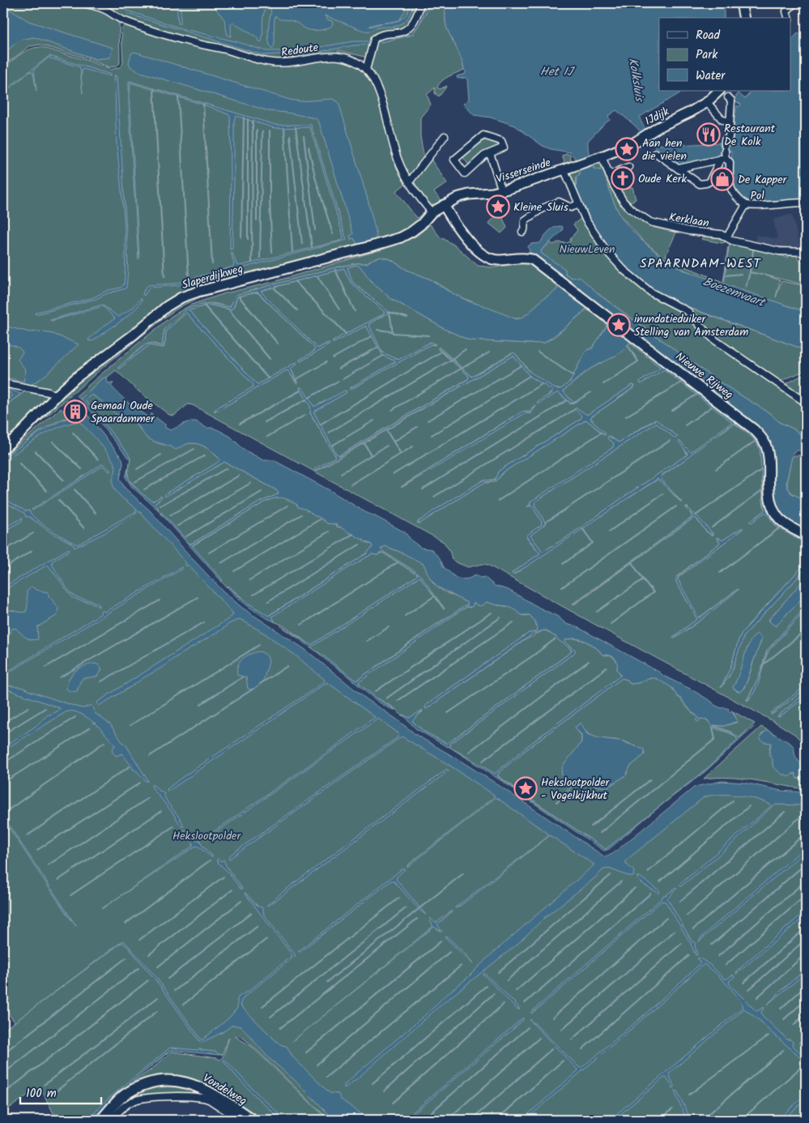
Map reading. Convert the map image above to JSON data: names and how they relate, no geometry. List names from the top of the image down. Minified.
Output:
{"streets":{"main road":["Vondelweg"],"street":["Redoute","IJdijk","Visserseinde","Pol","Kerklaan","Slaperdijkweg","Nieuwe Rijweg"]},"crossings":[["Redoute","Slaperdijkweg"],["IJdijk","Visserseinde"],["IJdijk","Kerklaan"],["Visserseinde","Slaperdijkweg"],["Visserseinde","Nieuwe Rijweg"],["Pol","Kerklaan"],["Slaperdijkweg","Nieuwe Rijweg"]],"districts":["SPAARNDAM-WEST"],"water":["Het IJ","Kolksluis","Boezemvaart"],"parks":["NieuwLeven","Hekslootpolder"],"places":{"restaurant":["Restaurant De Kolk"],"place":["Aan hen die vielen","Kleine Sluis","inundatieduiker Stelling van Amsterdam","Hekslootpolder - Vogelkijkhut"],"church":["Oude Kerk"],"shop":["De Kapper"],"building":["Gemaal Oude Spaardammer"]},"legend":["Road","Park","Water"],"scale_bar":"100 m"}
